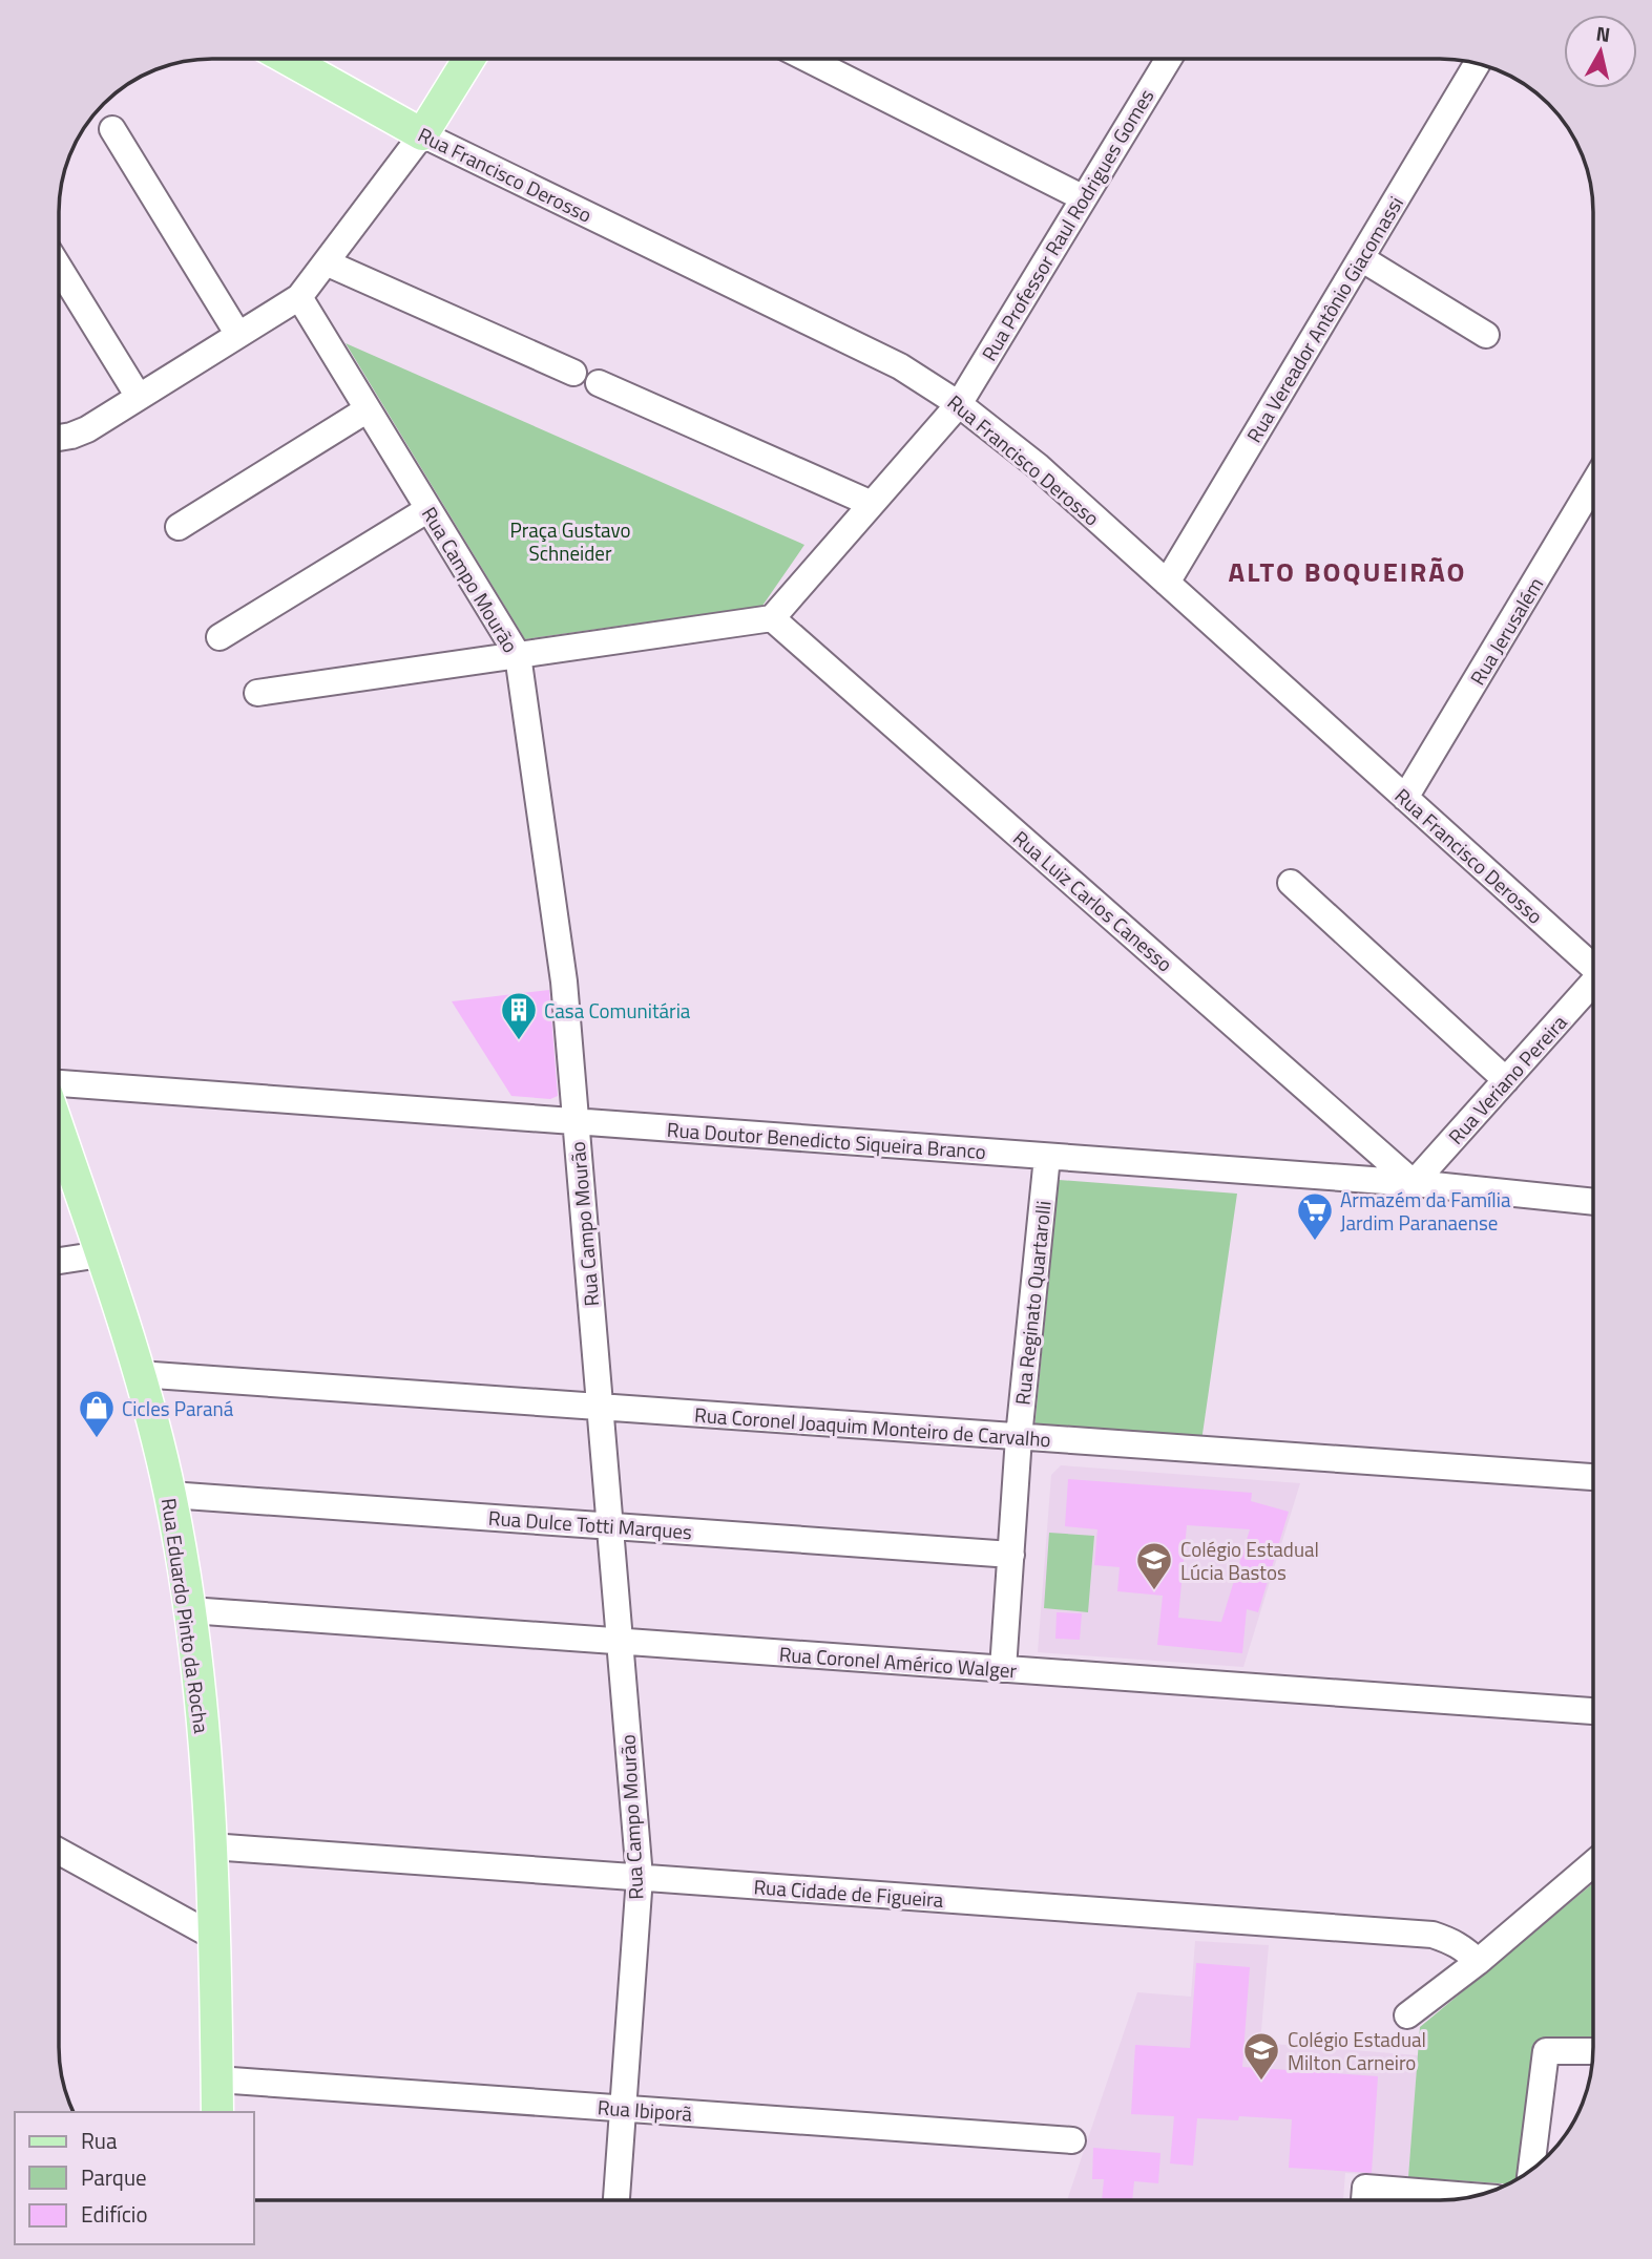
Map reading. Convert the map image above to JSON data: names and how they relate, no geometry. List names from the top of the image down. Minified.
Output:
{"streets":{"main road":["Rua Francisco Derosso","Rua Eduardo Pinto da Rocha"],"street":["Rua Professor Raul Rodrigues Gomes","Rua Vereador Antônio Giacomassi","Rua Campo Mourão","Rua Jerusalém","Rua Luiz Carlos Canesso","Rua Veriano Pereira","Rua Doutor Benedicto Siqueira Branco","Rua Reginato Quartarolli","Rua Coronel Joaquim Monteiro de Carvalho","Rua Dulce Totti Marques","Rua Coronel Américo Walger","Rua Cidade de Figueira","Rua Ibiporã"]},"crossings":[["Rua Francisco Derosso","Rua Professor Raul Rodrigues Gomes"],["Rua Francisco Derosso","Rua Vereador Antônio Giacomassi"],["Rua Francisco Derosso","Rua Jerusalém"],["Rua Professor Raul Rodrigues Gomes","Rua Luiz Carlos Canesso"],["Rua Campo Mourão","Rua Doutor Benedicto Siqueira Branco"],["Rua Campo Mourão","Rua Coronel Joaquim Monteiro de Carvalho"],["Rua Campo Mourão","Rua Dulce Totti Marques"],["Rua Campo Mourão","Rua Coronel Américo Walger"],["Rua Campo Mourão","Rua Cidade de Figueira"],["Rua Campo Mourão","Rua Ibiporã"],["Rua Luiz Carlos Canesso","Rua Veriano Pereira"],["Rua Luiz Carlos Canesso","Rua Doutor Benedicto Siqueira Branco"],["Rua Veriano Pereira","Rua Doutor Benedicto Siqueira Branco"],["Rua Doutor Benedicto Siqueira Branco","Rua Reginato Quartarolli"],["Rua Reginato Quartarolli","Rua Coronel Joaquim Monteiro de Carvalho"],["Rua Reginato Quartarolli","Rua Dulce Totti Marques"],["Rua Reginato Quartarolli","Rua Coronel Américo Walger"],["Rua Coronel Joaquim Monteiro de Carvalho","Rua Eduardo Pinto da Rocha"],["Rua Dulce Totti Marques","Rua Eduardo Pinto da Rocha"],["Rua Eduardo Pinto da Rocha","Rua Coronel Américo Walger"],["Rua Eduardo Pinto da Rocha","Rua Cidade de Figueira"],["Rua Eduardo Pinto da Rocha","Rua Ibiporã"]],"districts":["ALTO BOQUEIRÃO"],"parks":["Praça Gustavo Schneider"],"places":{"building":["Casa Comunitária"],"supermarket":["Armazém da Família Jardim Paranaense"],"shop":["Cicles Paraná"],"school or university":["Colégio Estadual Lúcia Bastos","Colégio Estadual Milton Carneiro"]},"legend":["Rua","Parque","Edifício"],"north":"top"}
